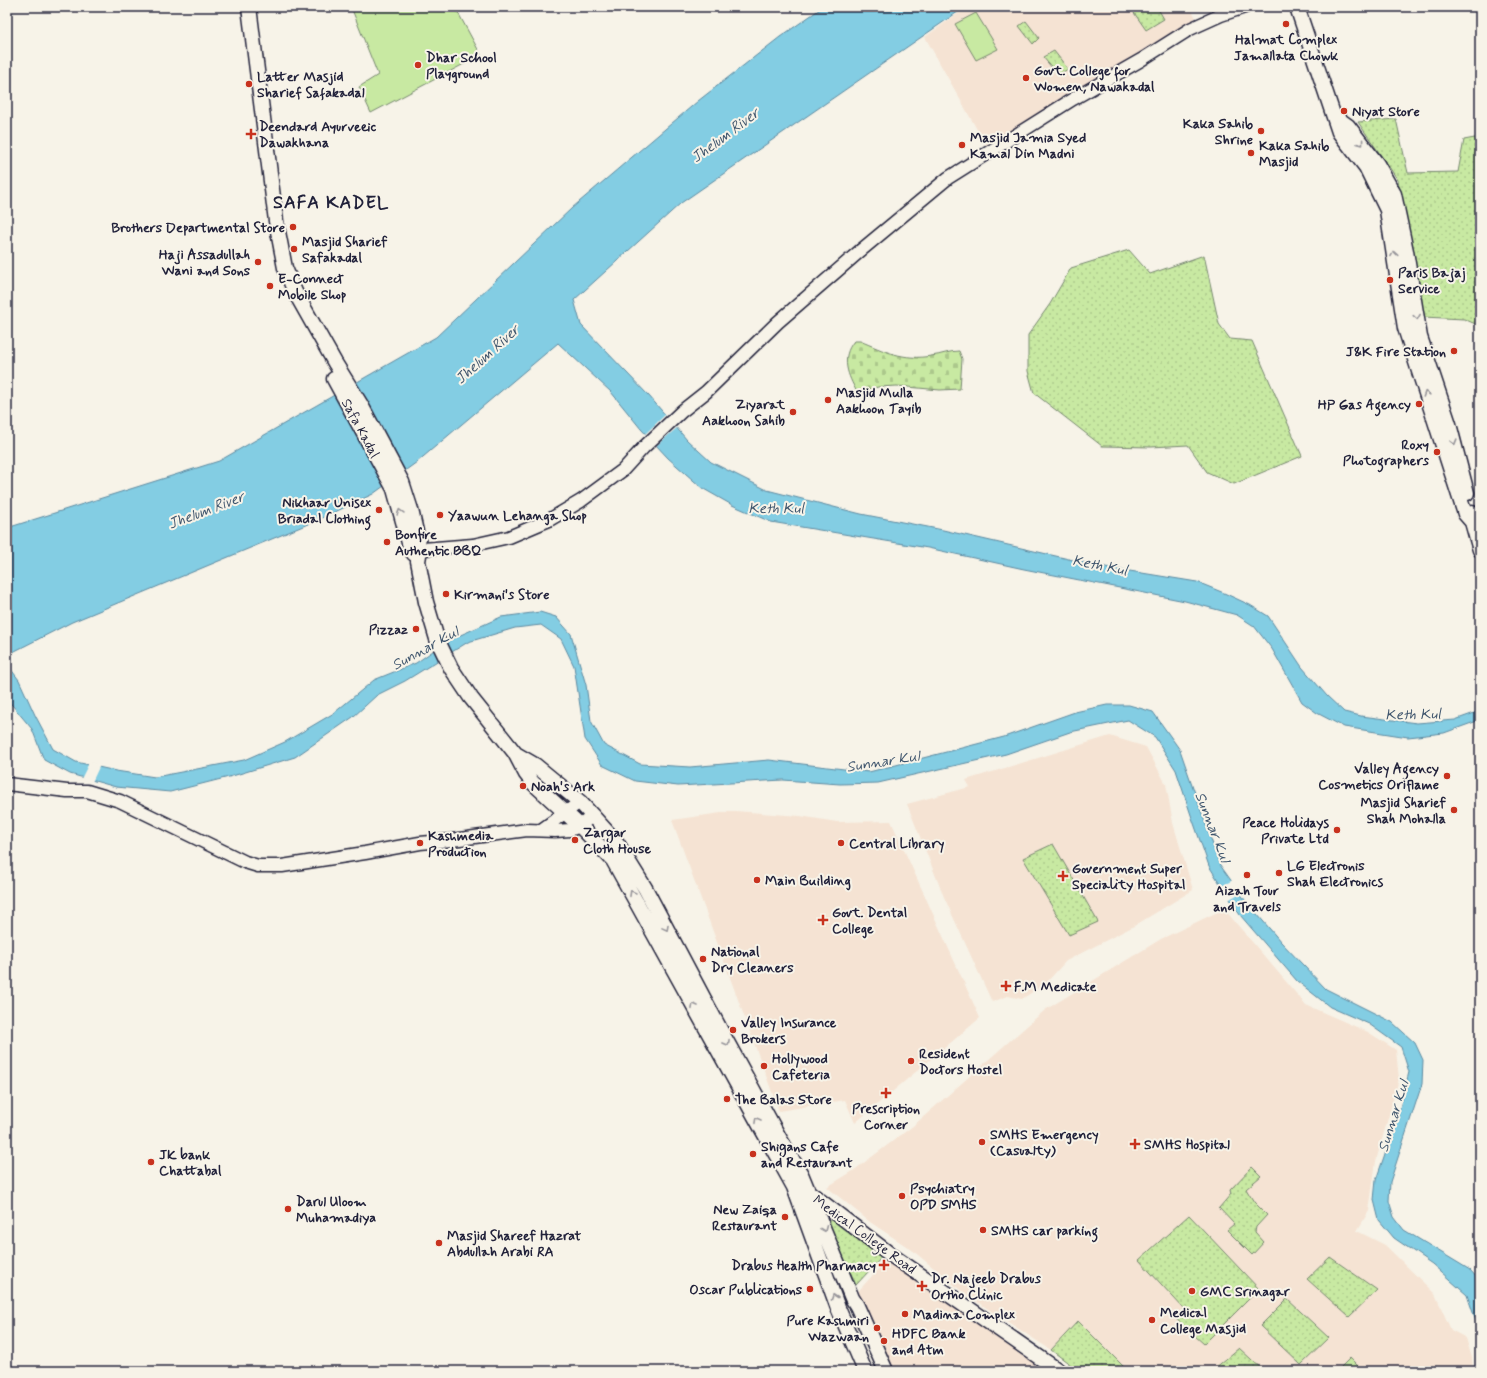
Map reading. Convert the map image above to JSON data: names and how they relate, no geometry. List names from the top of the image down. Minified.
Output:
{"streets":{"main road":["Safa Kadal","Medical College Road"]},"districts":["SAFA KADEL"],"water":["Jhelum River","Keth Kul","Sunnar Kul"],"places":{"other":["Halmat Complex Jamallata Chowk","Dhar School Playground","Govt. College for Women, Nawakadal","Latter Masjid Sharief Safakadal","Niyat Store","Kaka Sahib Shrine","Masjid Jamia Syed Kamal Din Madni","Kaka Sahib Masjid","Brothers Departmental Store","Masjid Sharief Safakadal","Haji Assadullah Wani and Sons","Paris Bajaj Service","E-Connect Mobile Shop","J&K Fire Station","Masjid Mulla Aakhoon Tayib","HP Gas Agency","Ziyarat Aakhoon Sahib","Roxy Photographers","Nikhaar Unisex Briadal Clothing","Yaawun Lehanga Shop","Bonfire Authentic BBQ","Kirmani's Store","Pizzaz","Valley Agency Cosmetics Oriflame","Noah's Ark","Masjid Sharief Shah Mohalla","Peace Holidays Private Ltd","Zargar Cloth House","Kashmedia Production","Central Library","LG Electronis Shah Electronics","Aizah Tour and Travels","Main Building","National Dry Cleaners","Valley Insurance Brokers","Resident Doctors Hostel","Hollywood Cafeteria","The Balas Store","SMHS Emergency (Casualty)","Shigans Cafe and Restaurant","JK bank Chattabal","Psychiatry OPD SMHS","Darul Uloom Muhamadiya","New Zaiqa Restaurant","SMHS car parking","Masjid Shareef Hazrat Abdullah Arabi RA","Oscar Publications","GMC Srinagar","Madina Complex","Medical College Masjid","Pure Kashmiri Wazwaan","HDFC Bank and Atm"],"health":["Deendard Ayurveeic Dawakhana","Government Super Speciality Hospital","Govt. Dental College","F.M Medicate","Prescription Corner","SMHS Hospital","Drabus Health Pharmacy","Dr. Najeeb Drabus Ortho Clinic"]}}
